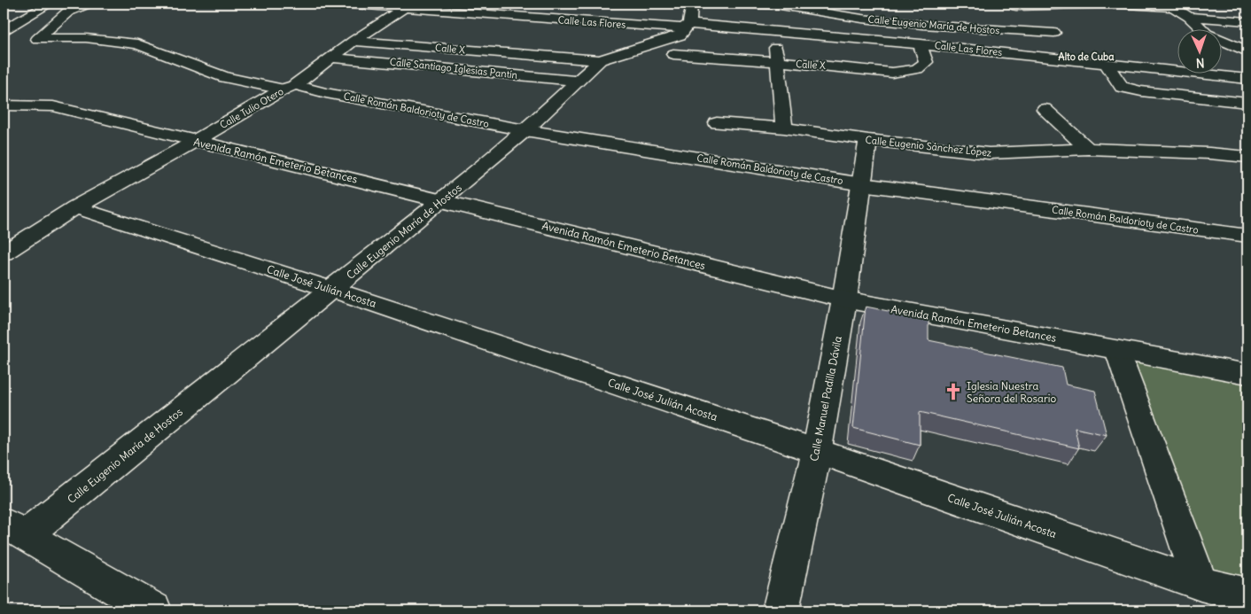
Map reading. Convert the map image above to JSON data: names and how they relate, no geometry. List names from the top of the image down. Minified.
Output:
{"streets":{"street":["Calle Las Flores","Calle Eugenio María de Hostos","Calle X","Calle Santiago Iglesias Pantín","Calle Tulio Otero","Calle Román Baldorioty de Castro","Calle Eugenio Sánchez López","Avenida Ramón Emeterio Betances","Calle José Julián Acosta","Calle Manuel Padilla Dávila"]},"crossings":[["Calle Las Flores","Calle Eugenio María de Hostos"],["Calle Las Flores","Calle X"],["Calle Las Flores","Calle Tulio Otero"],["Calle Eugenio María de Hostos","Calle X"],["Calle Eugenio María de Hostos","Calle Santiago Iglesias Pantín"],["Calle Eugenio María de Hostos","Calle Román Baldorioty de Castro"],["Calle Eugenio María de Hostos","Avenida Ramón Emeterio Betances"],["Calle Eugenio María de Hostos","Calle José Julián Acosta"],["Calle X","Calle Tulio Otero"],["Calle Santiago Iglesias Pantín","Calle Tulio Otero"],["Calle Tulio Otero","Calle Román Baldorioty de Castro"],["Calle Tulio Otero","Avenida Ramón Emeterio Betances"],["Calle Tulio Otero","Calle José Julián Acosta"],["Calle Román Baldorioty de Castro","Calle Manuel Padilla Dávila"],["Calle Eugenio Sánchez López","Calle Manuel Padilla Dávila"],["Avenida Ramón Emeterio Betances","Calle Manuel Padilla Dávila"],["Calle José Julián Acosta","Calle Manuel Padilla Dávila"]],"districts":["Alto de Cuba"],"places":{"church":["Iglesia Nuestra Señora del Rosario"]},"north":"bottom"}
